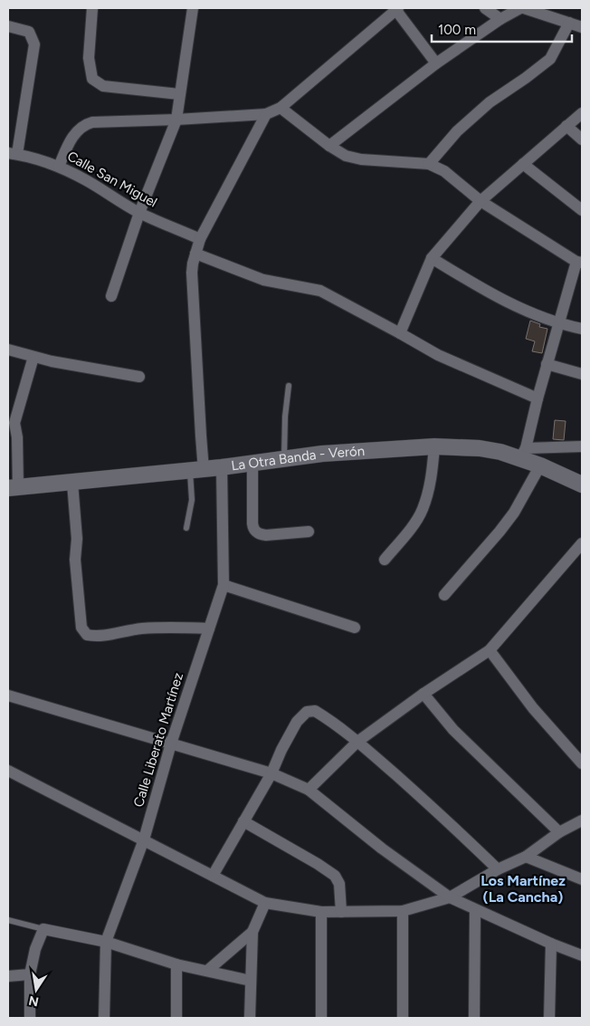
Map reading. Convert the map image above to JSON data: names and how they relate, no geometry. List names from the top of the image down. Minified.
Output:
{"streets":{"main road":["La Otra Banda - Verón"],"street":["Calle San Miguel","Calle Liberato Martínez"]},"crossings":[["La Otra Banda - Verón","Calle Liberato Martínez"]],"districts":["Los Martínez (La Cancha)"],"scale_bar":"100 m","north":"bottom"}
